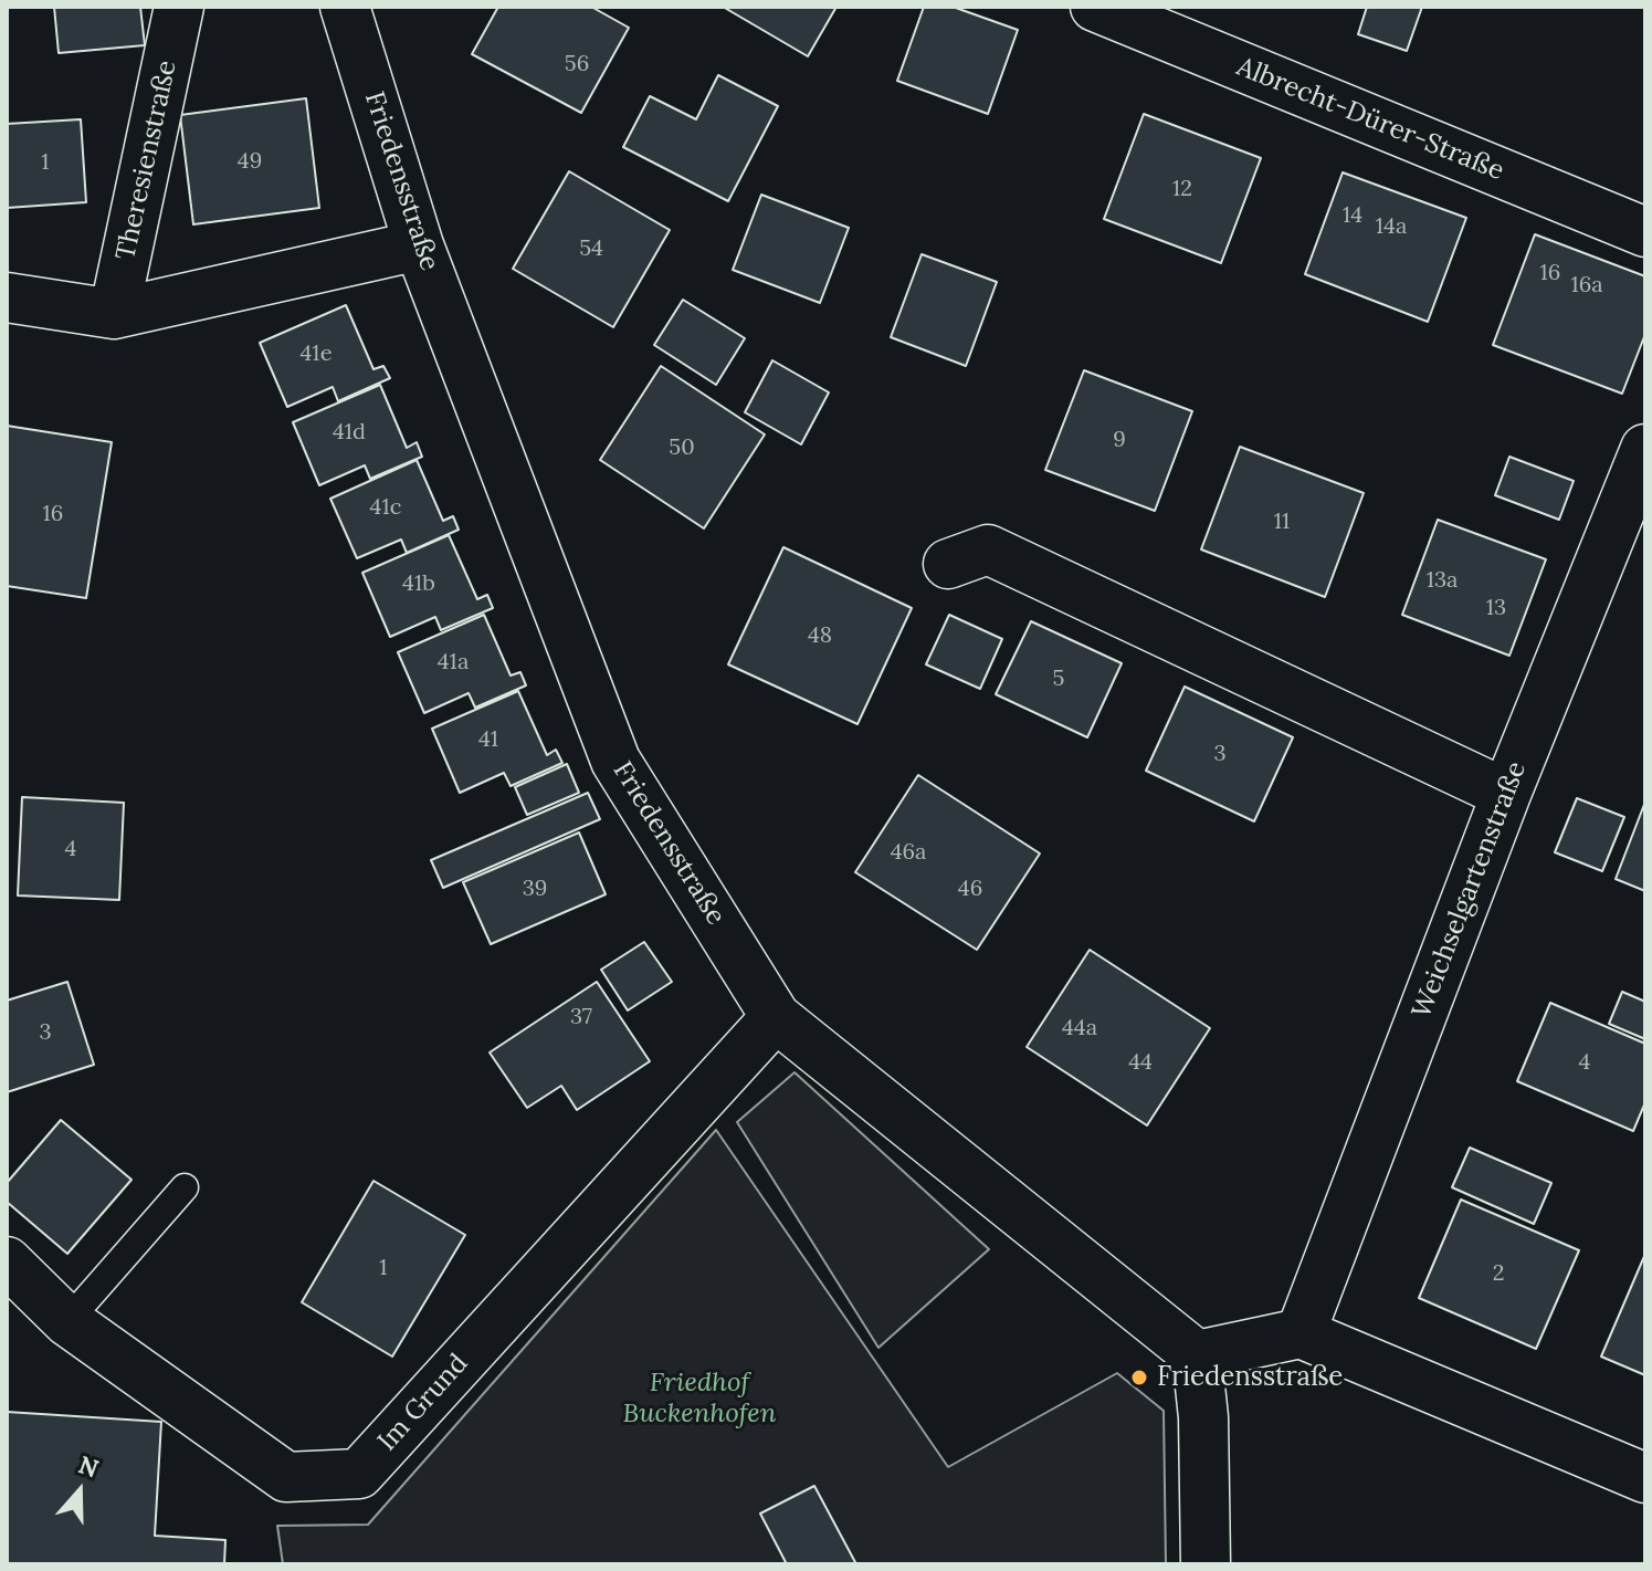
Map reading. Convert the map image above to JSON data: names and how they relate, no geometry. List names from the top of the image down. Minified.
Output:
{"streets":{"street":["Albrecht-Dürer-Straße","Theresienstraße","Friedensstraße","Weichselgartenstraße","Im Grund"]},"crossings":[["Friedensstraße","Im Grund"]],"parks":["Friedhof Buckenhofen"],"places":["Friedensstraße"],"house_numbers":["56","49","1","12","14","14a","54","16","16a","41e","41d","9","50","41c","16","11","13a","41b","13","48","41a","5","41","3","4","46a","39","46","37","44a","3","44","4","1","2"],"north":"top"}
